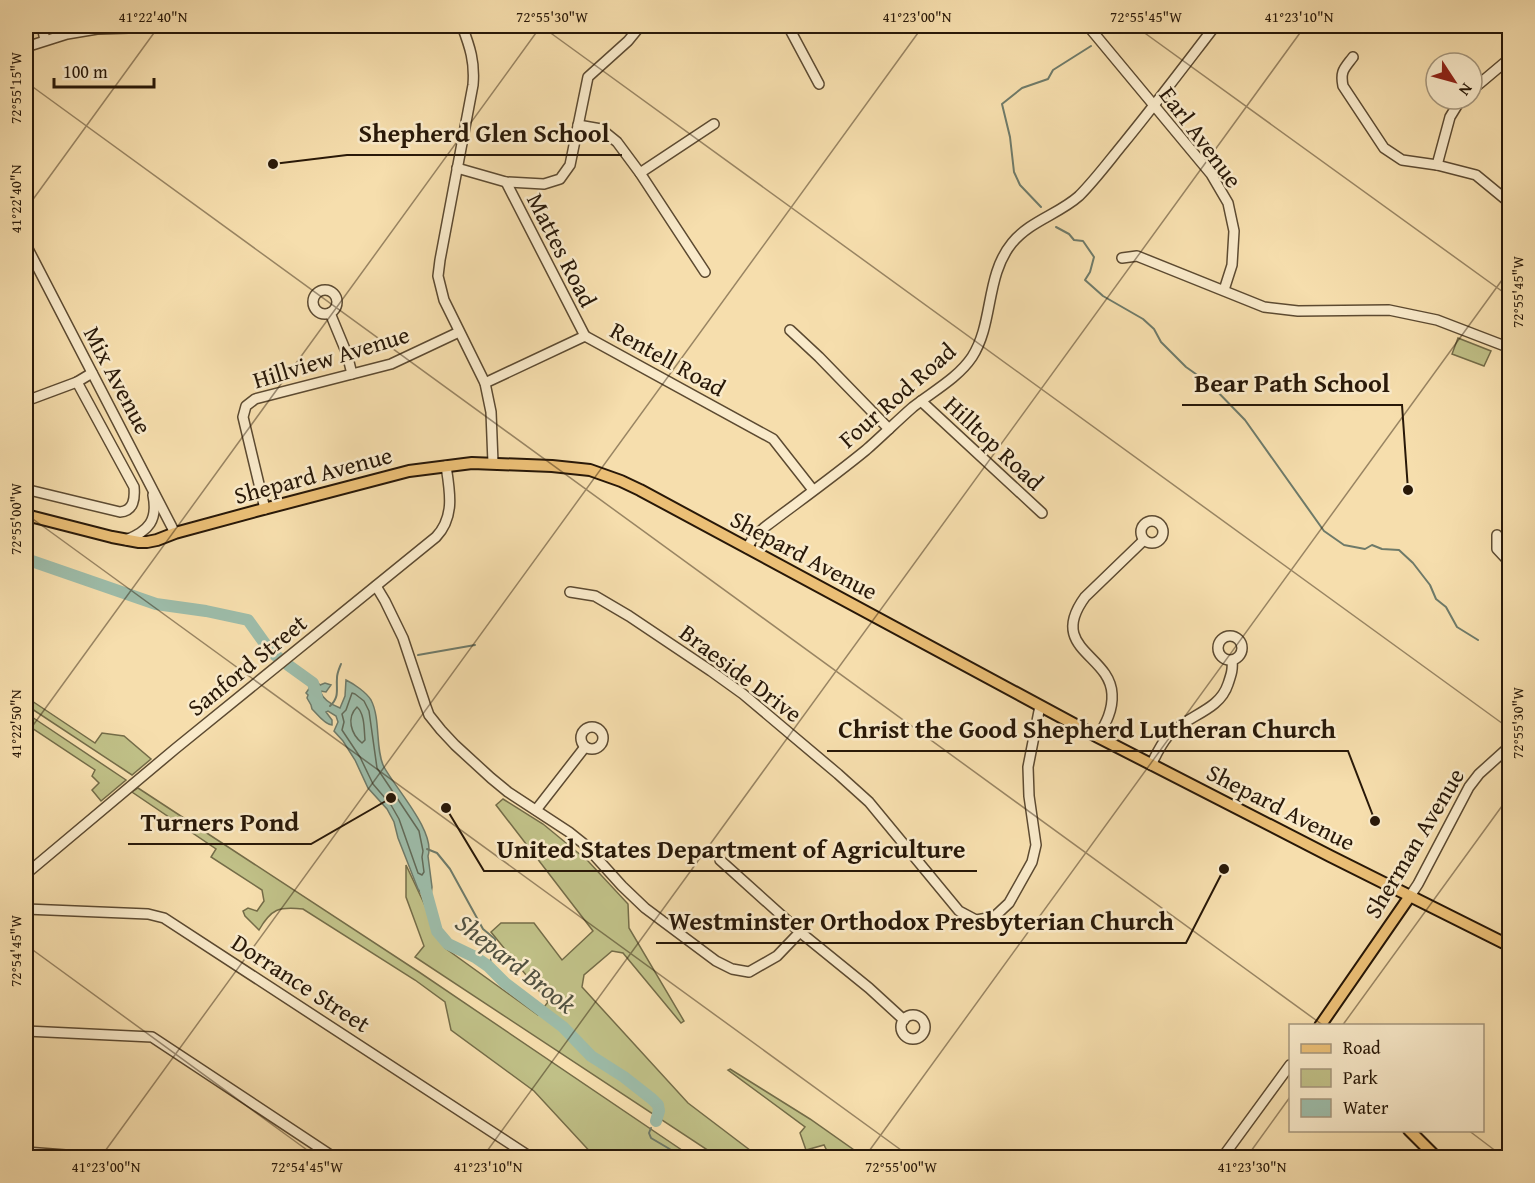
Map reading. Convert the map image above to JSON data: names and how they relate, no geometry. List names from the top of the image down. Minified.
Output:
{"streets":{"main road":["Shepard Avenue","Sherman Avenue"],"street":["Earl Avenue","Mattes Road","Hillview Avenue","Rentell Road","Mix Avenue","Four Rod Road","Hilltop Road","Sanford Street","Braeside Drive","Dorrance Street"]},"crossings":[["Earl Avenue","Four Rod Road"],["Mattes Road","Rentell Road"],["Hillview Avenue","Shepard Avenue"],["Rentell Road","Four Rod Road"],["Mix Avenue","Shepard Avenue"],["Four Rod Road","Hilltop Road"],["Four Rod Road","Shepard Avenue"],["Shepard Avenue","Sanford Street"],["Shepard Avenue","Braeside Drive"],["Shepard Avenue","Sherman Avenue"]],"water":["Shepard Brook"],"places":["Shepherd Glen School","Bear Path School","Turners Pond","United States Department of Agriculture","Christ the Good Shepherd Lutheran Church","Westminster Orthodox Presbyterian Church"],"legend":["Road","Park","Water"],"scale_bar":"100 m","north":"bottom right","coordinates":["41°22'40\"N","72°55'30\"W","41°23'00\"N","72°55'45\"W","41°23'10\"N","72°55'15\"W","72°55'00\"W","41°22'50\"N","72°54'45\"W","41°23'30\"N"]}
